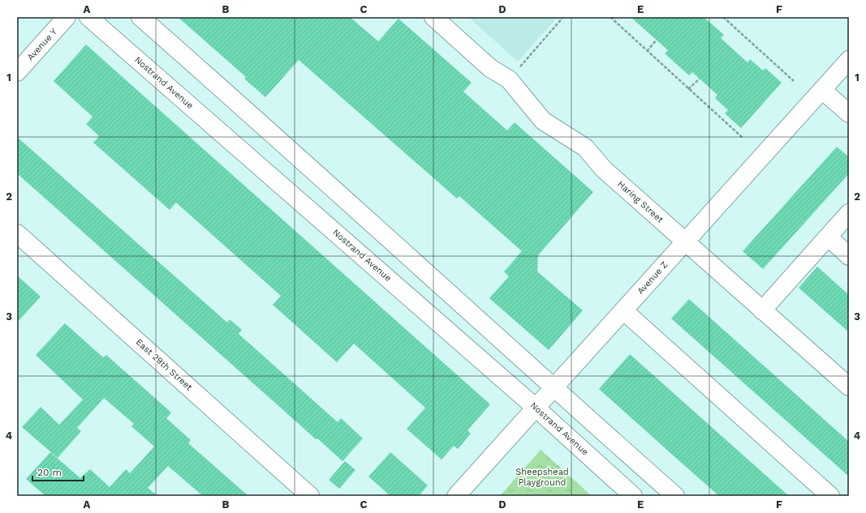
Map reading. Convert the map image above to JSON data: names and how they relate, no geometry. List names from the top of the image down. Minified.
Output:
{"streets":{"street":["Avenue Y","Nostrand Avenue","Haring Street","Avenue Z","East 29th Street"]},"crossings":[["Nostrand Avenue","Avenue Z"],["Haring Street","Avenue Z"]],"parks":["Sheepshead Playground"],"scale_bar":"20 m","grid":{"columns":["A","B","C","D","E","F"],"rows":["1","2","3","4"]}}
